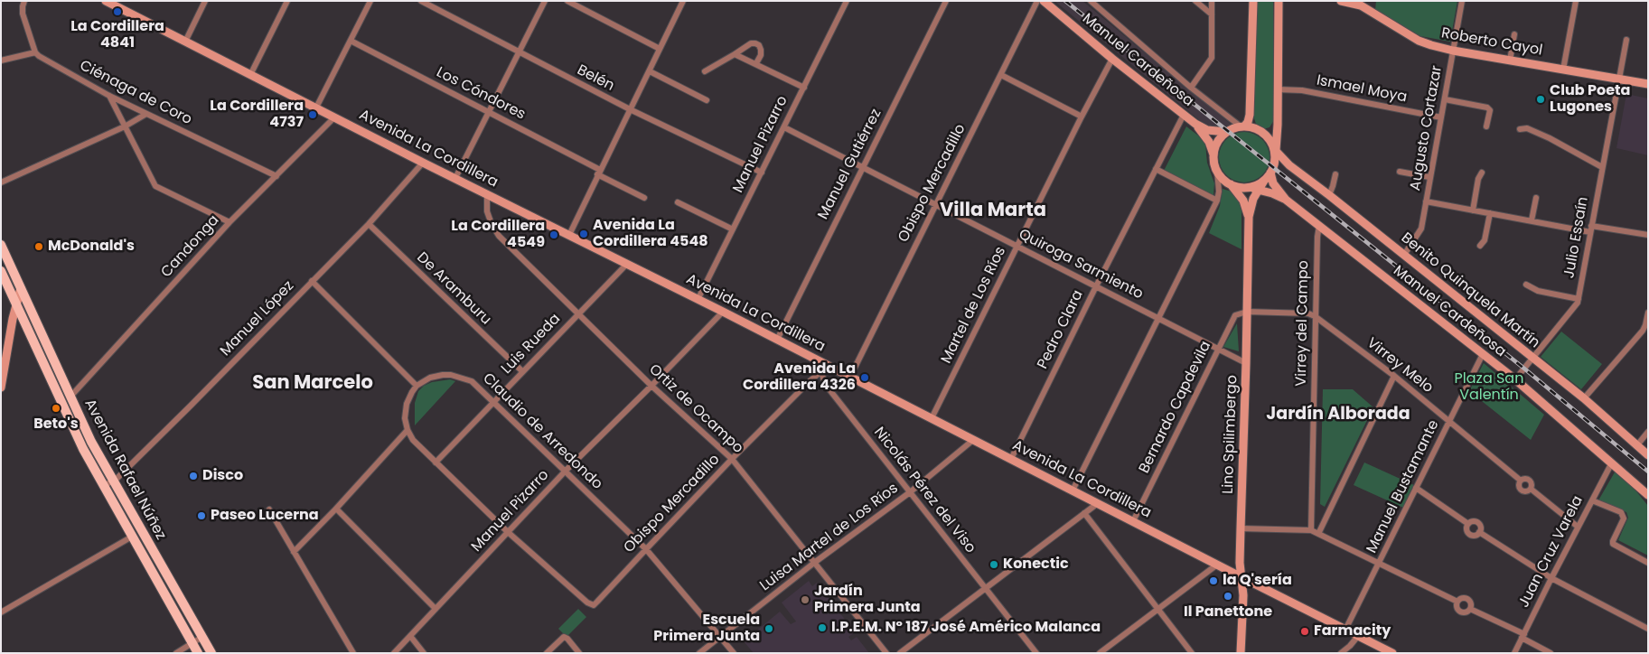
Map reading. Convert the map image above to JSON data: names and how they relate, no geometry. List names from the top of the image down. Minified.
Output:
{"streets":{"main road":["Roberto Cayol","Manuel Cardeñosa","Avenida La Cordillera","Benito Quinquela Martín","Lino Spilimbergo","Avenida Rafael Núñez"],"street":["Belén","Ismael Moya","Ciénaga de Coro","Los Cóndores","Augusto Cortazar","Manuel Pizarro","Manuel Gutiérrez","Obispo Mercadillo","Julio Essaín","Candonga","Quiroga Sarmiento","De Aramburu","Martel de Los Ríos","Manuel López","Virrey del Campo","Pedro Clara","Luis Rueda","Virrey Melo","Bernardo Capdevila","Ortiz de Ocampo","Claudio de Arredondo","Manuel Bustamante","Nicolás Pérez del Viso","Luisa Martel de Los Ríos","Juan Cruz Varela"]},"crossings":[["Roberto Cayol","Augusto Cortazar"],["Roberto Cayol","Julio Essaín"],["Manuel Cardeñosa","Julio Essaín"],["Manuel Cardeñosa","Benito Quinquela Martín"],["Manuel Cardeñosa","Martel de Los Ríos"],["Manuel Cardeñosa","Virrey del Campo"],["Manuel Cardeñosa","Pedro Clara"],["Manuel Cardeñosa","Lino Spilimbergo"],["Manuel Cardeñosa","Manuel Bustamante"],["Manuel Cardeñosa","Juan Cruz Varela"],["Belén","Manuel Pizarro"],["Ismael Moya","Augusto Cortazar"],["Ismael Moya","Lino Spilimbergo"],["Ciénaga de Coro","Candonga"],["Augusto Cortazar","Benito Quinquela Martín"],["Manuel Pizarro","Avenida La Cordillera"],["Manuel Pizarro","Obispo Mercadillo"],["Manuel Pizarro","Quiroga Sarmiento"],["Manuel Pizarro","Ortiz de Ocampo"],["Manuel Pizarro","Claudio de Arredondo"],["Avenida La Cordillera","Manuel Gutiérrez"],["Avenida La Cordillera","Obispo Mercadillo"],["Avenida La Cordillera","Candonga"],["Avenida La Cordillera","Martel de Los Ríos"],["Avenida La Cordillera","Manuel López"],["Avenida La Cordillera","Pedro Clara"],["Avenida La Cordillera","Luis Rueda"],["Avenida La Cordillera","Bernardo Capdevila"],["Avenida La Cordillera","Ortiz de Ocampo"],["Avenida La Cordillera","Lino Spilimbergo"],["Avenida La Cordillera","Manuel Bustamante"],["Avenida La Cordillera","Nicolás Pérez del Viso"],["Avenida La Cordillera","Luisa Martel de Los Ríos"],["Manuel Gutiérrez","Quiroga Sarmiento"],["Obispo Mercadillo","Quiroga Sarmiento"],["Obispo Mercadillo","Ortiz de Ocampo"],["Obispo Mercadillo","Claudio de Arredondo"],["Obispo Mercadillo","Nicolás Pérez del Viso"],["Julio Essaín","Benito Quinquela Martín"],["Candonga","Avenida Rafael Núñez"],["Quiroga Sarmiento","Martel de Los Ríos"],["Quiroga Sarmiento","Pedro Clara"],["Quiroga Sarmiento","Bernardo Capdevila"],["Quiroga Sarmiento","Lino Spilimbergo"],["De Aramburu","Manuel López"],["De Aramburu","Luis Rueda"],["Benito Quinquela Martín","Lino Spilimbergo"],["Manuel López","Avenida Rafael Núñez"],["Virrey del Campo","Virrey Melo"],["Luis Rueda","Ortiz de Ocampo"],["Luis Rueda","Claudio de Arredondo"],["Virrey Melo","Bernardo Capdevila"],["Virrey Melo","Lino Spilimbergo"],["Virrey Melo","Manuel Bustamante"],["Virrey Melo","Juan Cruz Varela"],["Bernardo Capdevila","Lino Spilimbergo"],["Ortiz de Ocampo","Luisa Martel de Los Ríos"],["Claudio de Arredondo","Luisa Martel de Los Ríos"],["Nicolás Pérez del Viso","Luisa Martel de Los Ríos"]],"districts":["Villa Marta","San Marcelo","Jardín Alborada"],"parks":["Plaza San Valentín"],"places":["La Cordillera 4841","Club Poeta Lugones","La Cordillera 4737","Avenida La Cordillera 4548","La Cordillera 4549","McDonald's","Avenida La Cordillera 4326","Beto's","Disco","Paseo Lucerna","Konectic","la Q'sería","Il Panettone","Jardín Primera Junta","I.P.E.M. Nº 187 José Américo Malanca","Escuela Primera Junta","Farmacity"]}
